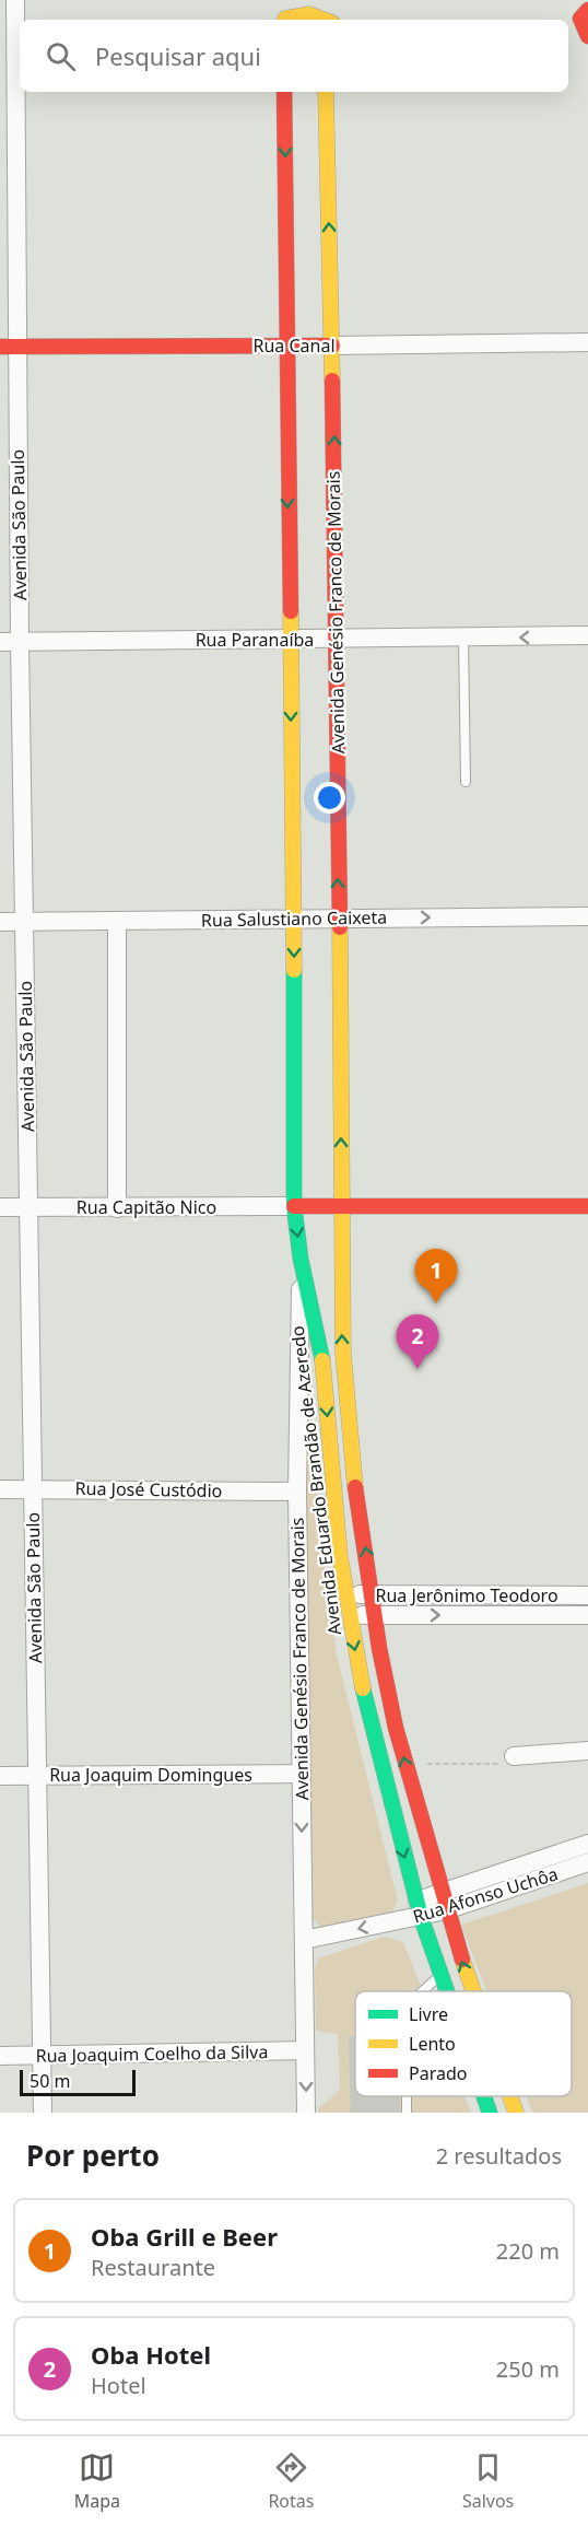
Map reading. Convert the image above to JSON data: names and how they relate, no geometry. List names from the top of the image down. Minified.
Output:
{"streets":{"main road":["Rua Canal","Avenida Genésio Franco de Morais","Avenida Eduardo Brandão de Azeredo"],"street":["Avenida São Paulo","Rua Paranaíba","Rua Salustiano Caixeta","Rua Capitão Nico","Rua José Custódio","Rua Jerônimo Teodoro","Rua Joaquim Domingues","Rua Afonso Uchôa","Rua Joaquim Coelho da Silva"]},"crossings":[["Rua Canal","Avenida São Paulo"],["Rua Canal","Avenida Genésio Franco de Morais"],["Avenida São Paulo","Rua Paranaíba"],["Avenida São Paulo","Rua Salustiano Caixeta"],["Avenida São Paulo","Rua Capitão Nico"],["Avenida São Paulo","Rua José Custódio"],["Avenida São Paulo","Rua Joaquim Domingues"],["Avenida São Paulo","Rua Joaquim Coelho da Silva"],["Avenida Genésio Franco de Morais","Rua Paranaíba"],["Avenida Genésio Franco de Morais","Rua Salustiano Caixeta"],["Avenida Genésio Franco de Morais","Rua Capitão Nico"],["Avenida Genésio Franco de Morais","Avenida Eduardo Brandão de Azeredo"],["Avenida Genésio Franco de Morais","Rua José Custódio"],["Avenida Genésio Franco de Morais","Rua Joaquim Domingues"],["Avenida Genésio Franco de Morais","Rua Afonso Uchôa"],["Avenida Genésio Franco de Morais","Rua Joaquim Coelho da Silva"],["Avenida Eduardo Brandão de Azeredo","Rua Jerônimo Teodoro"],["Avenida Eduardo Brandão de Azeredo","Rua Afonso Uchôa"]],"one_way":["Rua Salustiano Caixeta"],"legend":["Livre","Lento","Parado"],"scale_bar":"50 m","page":{"search":"Pesquisar aqui","pins":["1","2"],"scale":"50 m","heading":["Por perto","2 resultados"],"list":[{"mark":"1","name":"Oba Grill e Beer","note":"Restaurante","value":"220 m"},{"mark":"2","name":"Oba Hotel","note":"Hotel","value":"250 m"}],"nav":["Mapa","Rotas","Salvos"]}}
